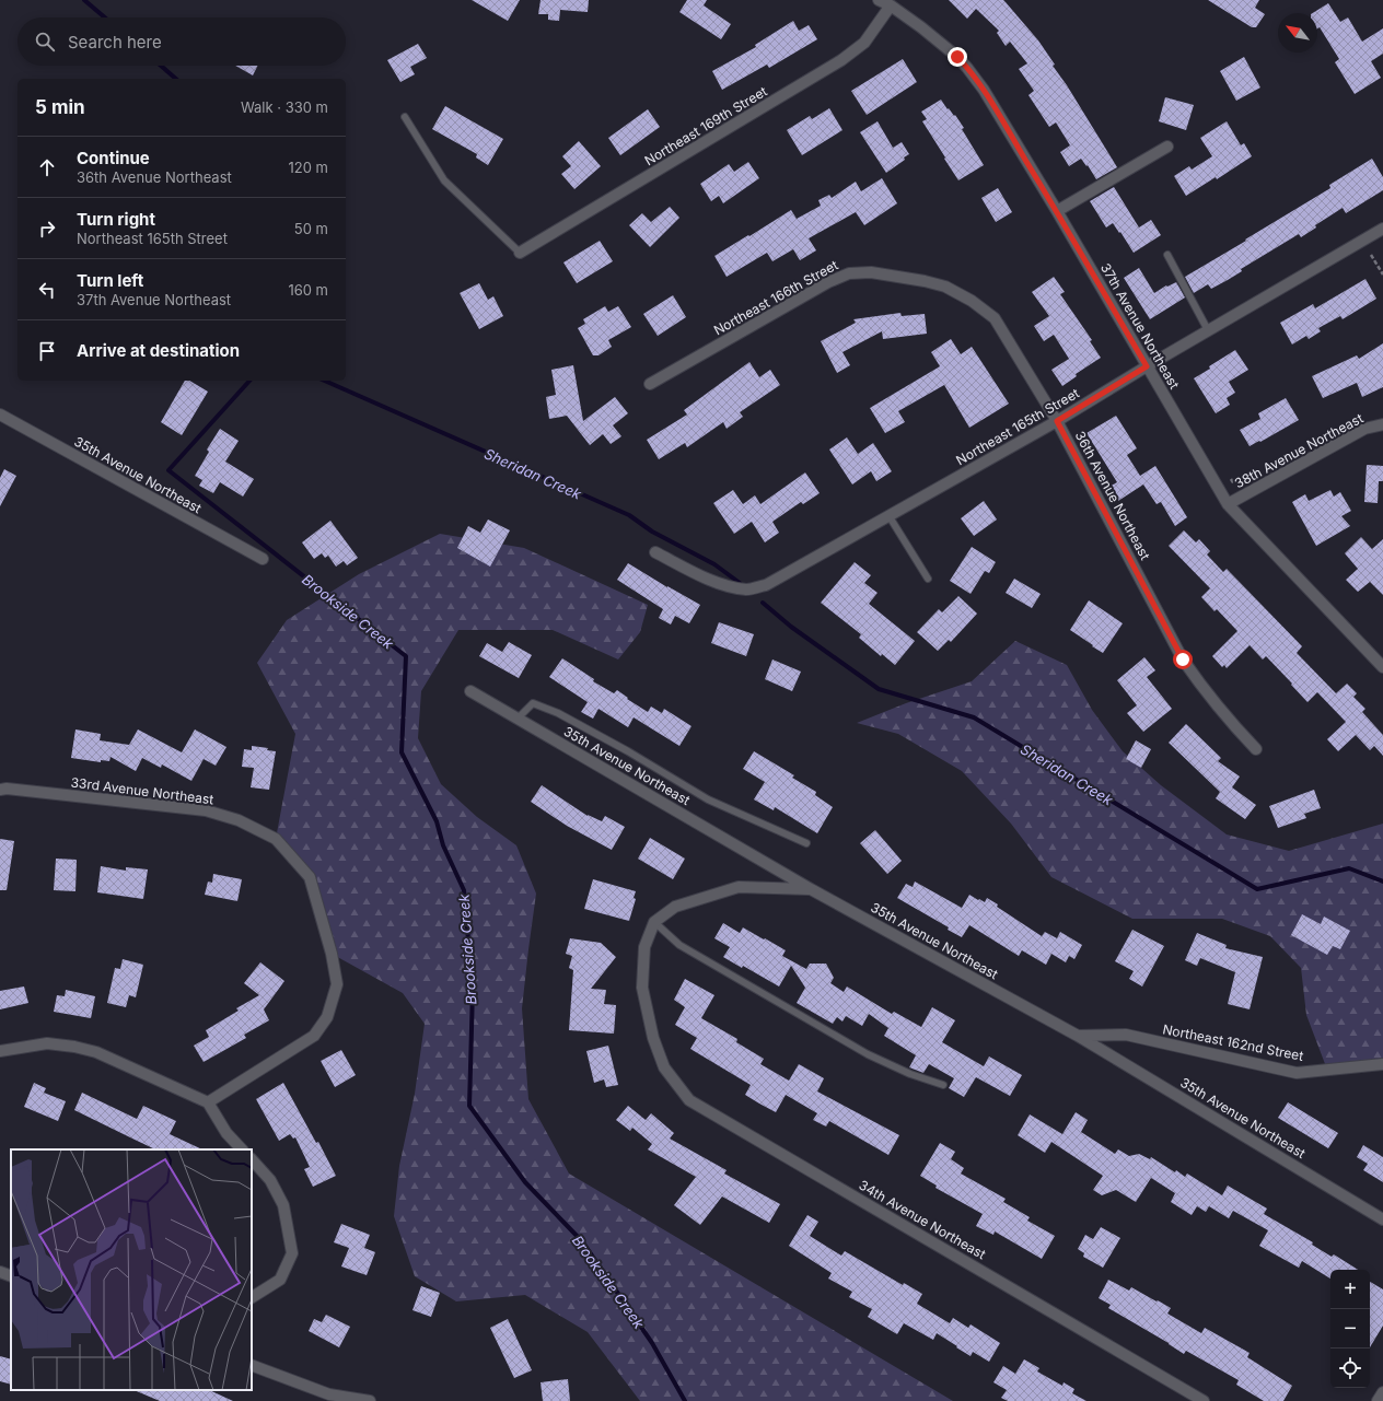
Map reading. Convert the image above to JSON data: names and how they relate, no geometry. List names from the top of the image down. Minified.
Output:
{"streets":{"street":["Northeast 169th Street","Northeast 166th Street","37th Avenue Northeast","Northeast 165th Street","38th Avenue Northeast","35th Avenue Northeast","36th Avenue Northeast","33rd Avenue Northeast","Northeast 162nd Street","34th Avenue Northeast"]},"crossings":[["Northeast 169th Street","37th Avenue Northeast"],["Northeast 166th Street","36th Avenue Northeast"],["37th Avenue Northeast","Northeast 165th Street"],["37th Avenue Northeast","38th Avenue Northeast"],["Northeast 165th Street","36th Avenue Northeast"],["35th Avenue Northeast","Northeast 162nd Street"]],"water":["Sheridan Creek","Brookside Creek"],"north":"top left","page":{"search":"Search here","heading":["5 min","Walk · 330 m"],"list":[["Continue","36th Avenue Northeast","120 m"],["Turn right","Northeast 165th Street","50 m"],["Turn left","37th Avenue Northeast","160 m"],"Arrive at destination"],"map_buttons":["+","−"]}}
